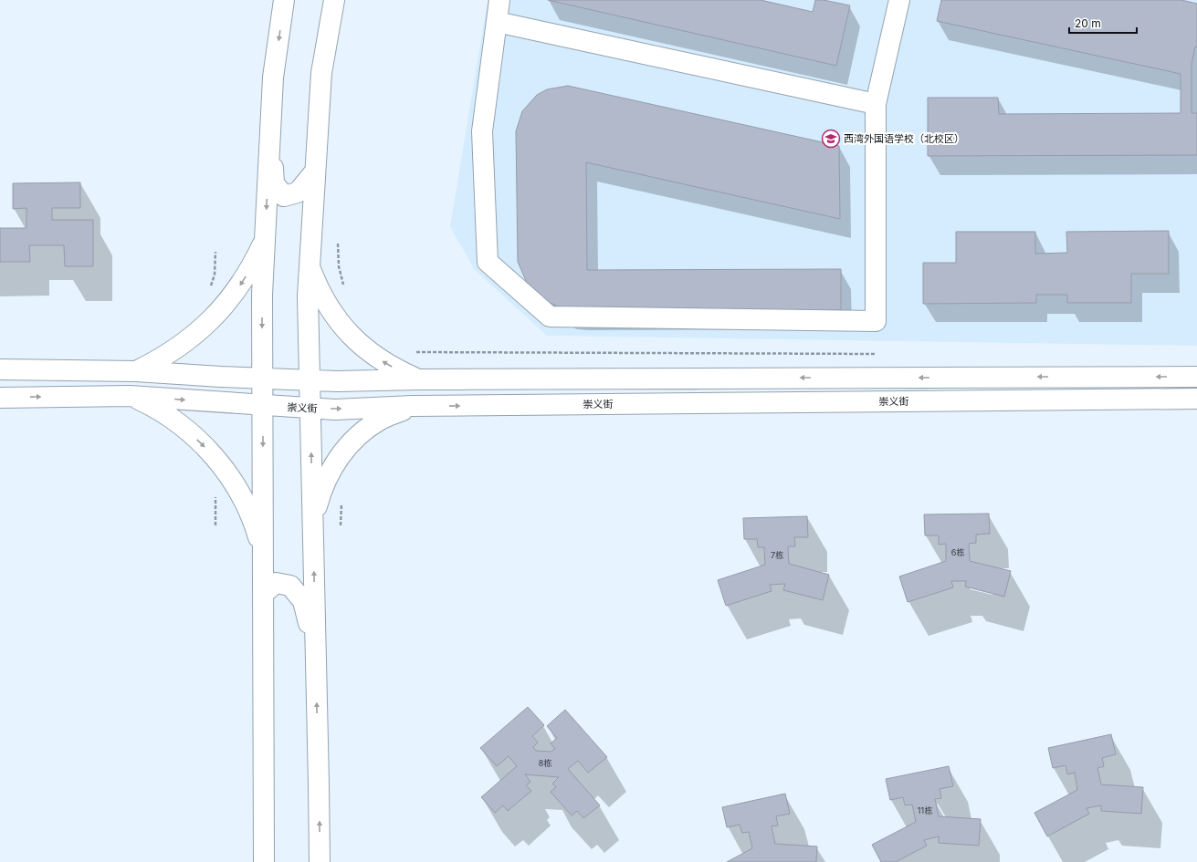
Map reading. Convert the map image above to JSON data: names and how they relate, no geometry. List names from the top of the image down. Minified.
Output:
{"streets":{"street":["崇义街"]},"places":{"school or university":["西湾外国语学校（北校区）"]},"house_numbers":["6栋","7栋","8栋","11栋"],"scale_bar":"20 m"}
